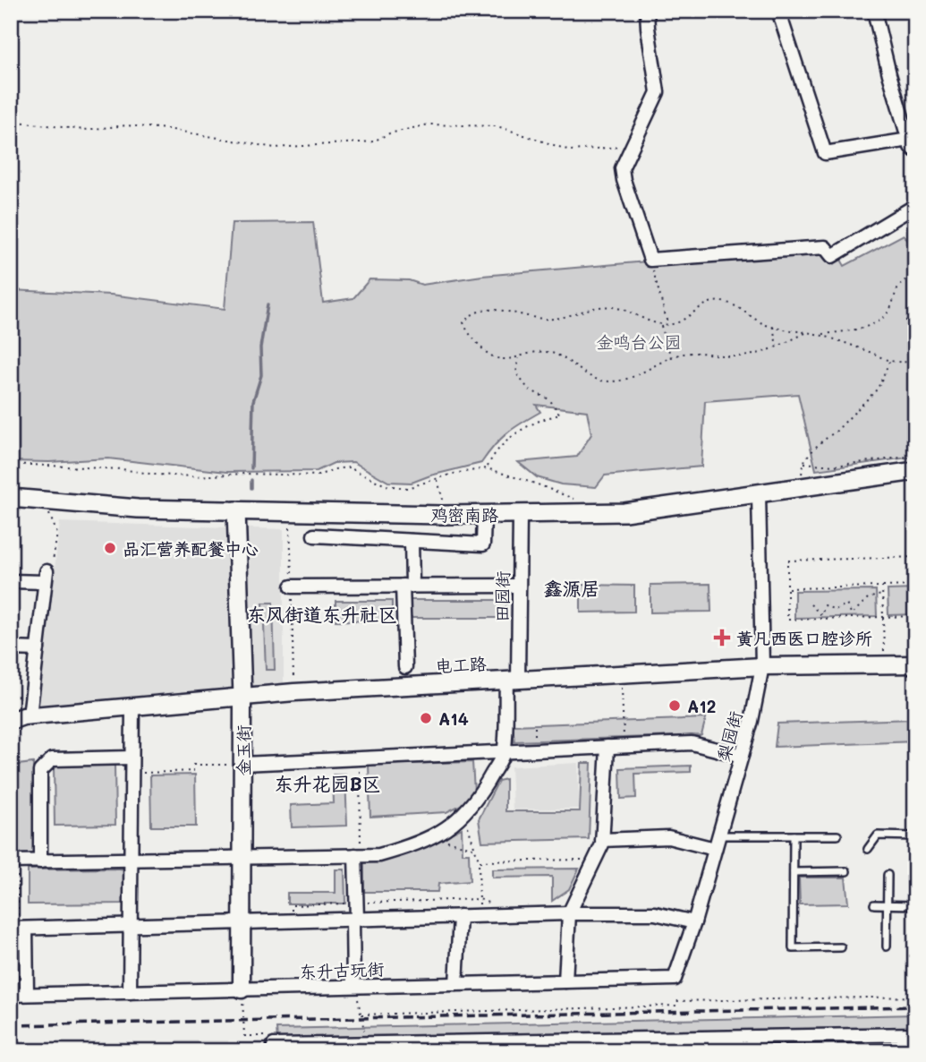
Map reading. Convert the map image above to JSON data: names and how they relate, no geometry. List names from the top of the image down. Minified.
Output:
{"streets":{"main road":["鸡密南路","金玉街"],"street":["田园街","电工路","梨园街","东升古玩街"]},"crossings":[["鸡密南路","田园街"],["鸡密南路","梨园街"],["鸡密南路","金玉街"],["田园街","电工路"],["电工路","梨园街"],["电工路","金玉街"],["梨园街","东升古玩街"],["金玉街","东升古玩街"]],"districts":["鑫源居","东风街道东升社区","东升花园B区"],"parks":["金鸣台公园"],"places":{"other":["品汇营养配餐中心","A12","A14"],"health":["黄凡西医口腔诊所"]}}
